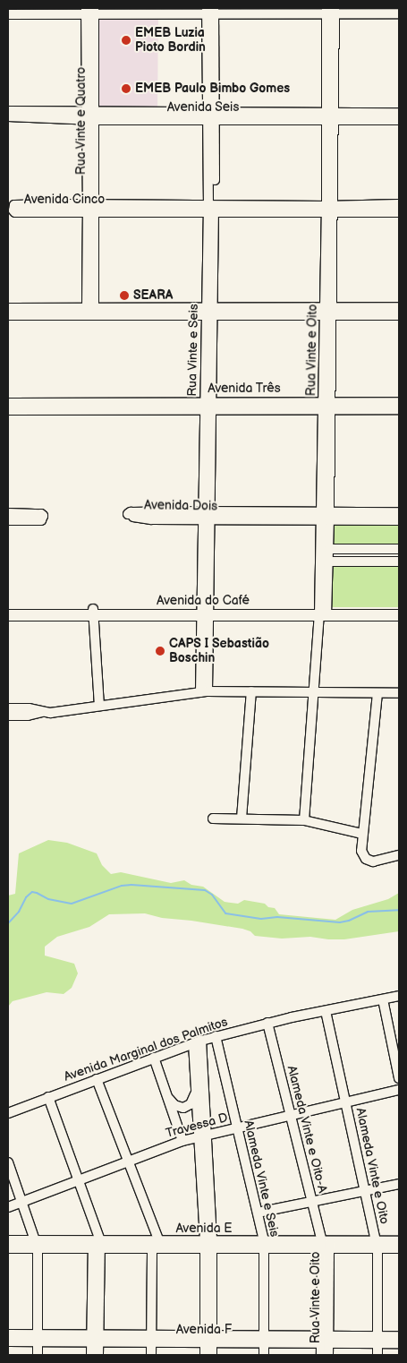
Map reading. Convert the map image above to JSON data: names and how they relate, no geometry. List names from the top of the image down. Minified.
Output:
{"streets":{"main road":["Avenida do Café"],"street":["Avenida Seis","Rua Vinte e Quatro","Avenida Cinco","Rua Vinte e Seis","Rua Vinte e Oito","Avenida Três","Avenida Dois","Avenida Marginal dos Palmitos","Travessa D","Alameda Vinte e Oito-A","Alameda Vinte e Oito","Alameda Vinte e Seis","Avenida E","Avenida F"]},"crossings":[["Avenida Seis","Rua Vinte e Quatro"],["Avenida Seis","Rua Vinte e Seis"],["Avenida Seis","Rua Vinte e Oito"],["Rua Vinte e Quatro","Avenida Cinco"],["Avenida Cinco","Rua Vinte e Seis"],["Avenida Cinco","Rua Vinte e Oito"],["Rua Vinte e Seis","Avenida Três"],["Rua Vinte e Seis","Avenida Dois"],["Rua Vinte e Seis","Avenida do Café"],["Rua Vinte e Oito","Avenida Três"],["Rua Vinte e Oito","Avenida Dois"],["Rua Vinte e Oito","Avenida do Café"],["Rua Vinte e Oito","Alameda Vinte e Oito-A"],["Rua Vinte e Oito","Avenida E"],["Rua Vinte e Oito","Avenida F"],["Avenida Marginal dos Palmitos","Alameda Vinte e Oito-A"],["Avenida Marginal dos Palmitos","Alameda Vinte e Oito"],["Avenida Marginal dos Palmitos","Alameda Vinte e Seis"],["Travessa D","Alameda Vinte e Oito-A"],["Travessa D","Alameda Vinte e Oito"],["Travessa D","Alameda Vinte e Seis"],["Alameda Vinte e Oito-A","Avenida E"],["Alameda Vinte e Oito","Avenida E"],["Alameda Vinte e Oito","Avenida F"],["Alameda Vinte e Seis","Avenida E"],["Alameda Vinte e Seis","Avenida F"]],"places":["EMEB Luzia Pioto Bordin","EMEB Paulo Bimbo Gomes","SEARA","CAPS I Sebastião Boschin"]}
